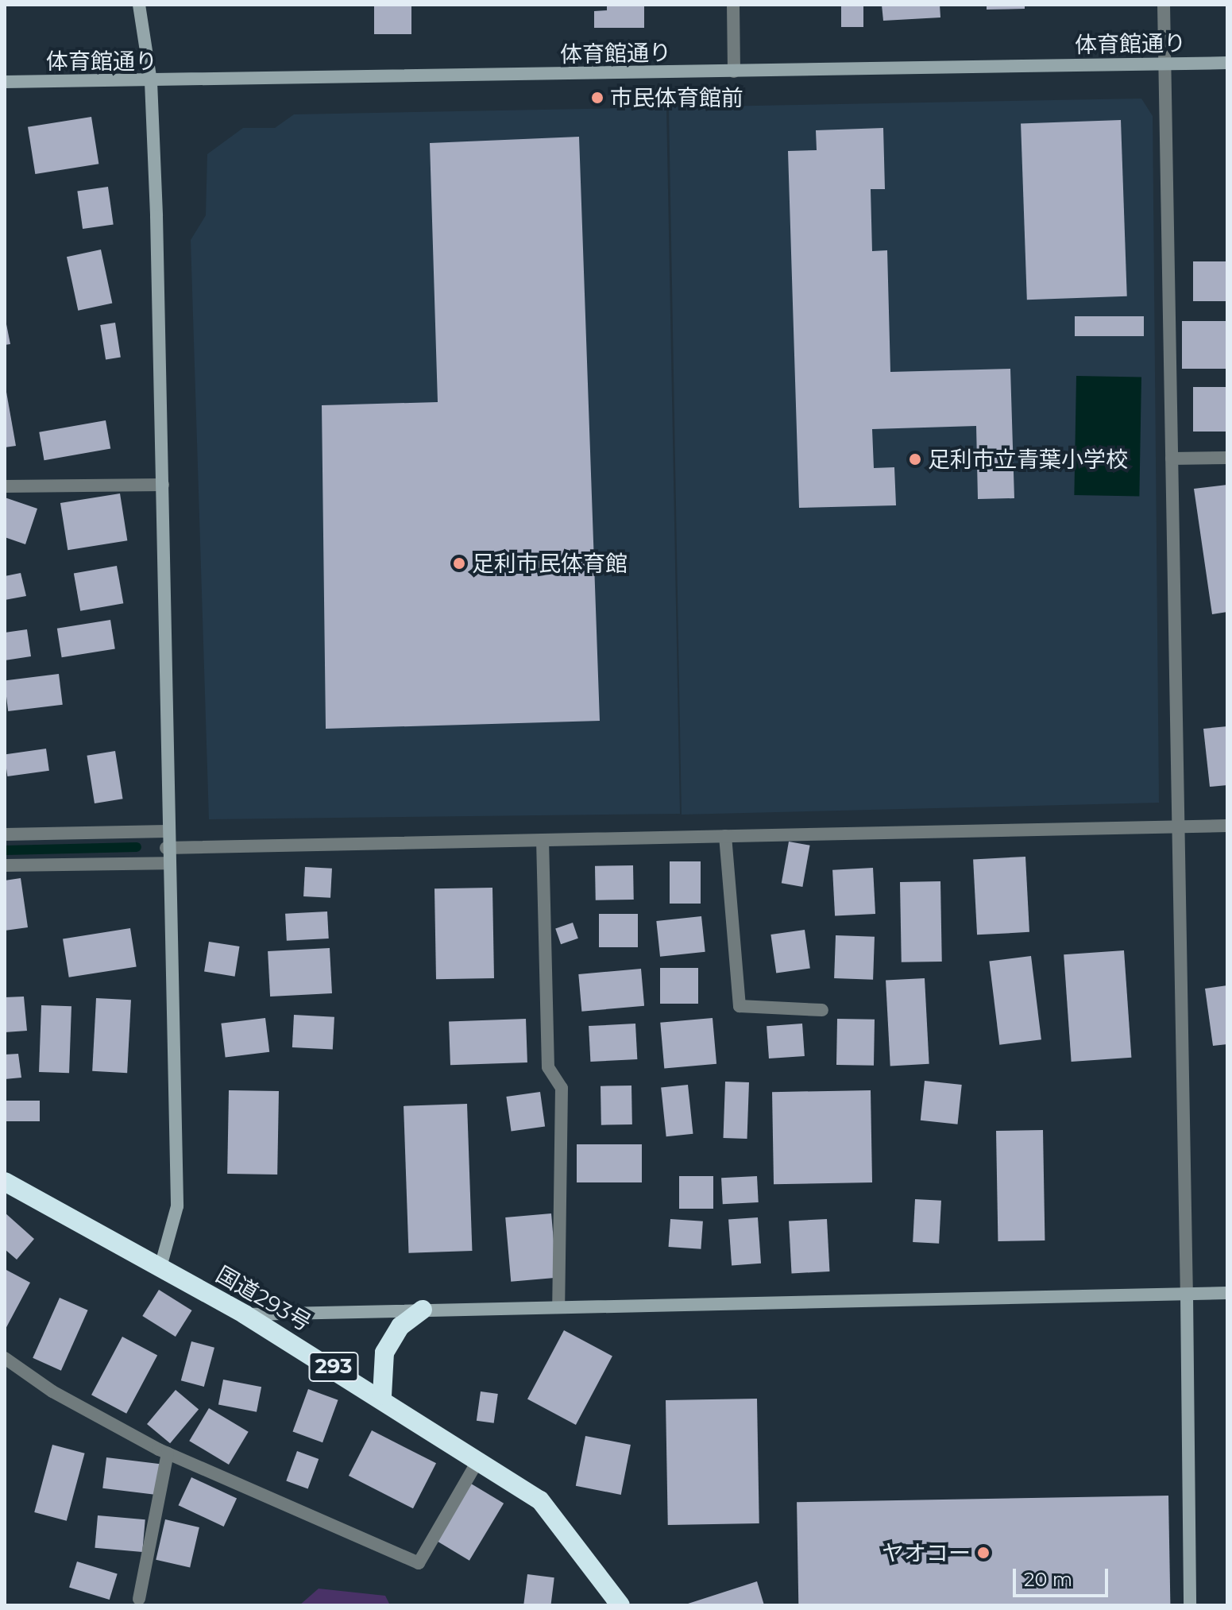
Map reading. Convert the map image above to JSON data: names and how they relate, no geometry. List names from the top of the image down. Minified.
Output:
{"streets":{"highway":["国道293号","293"],"street":["体育館通り"]},"places":["市民体育館前","足利市立青葉小学校","足利市民体育館","ヤオコー"],"scale_bar":"20 m"}
